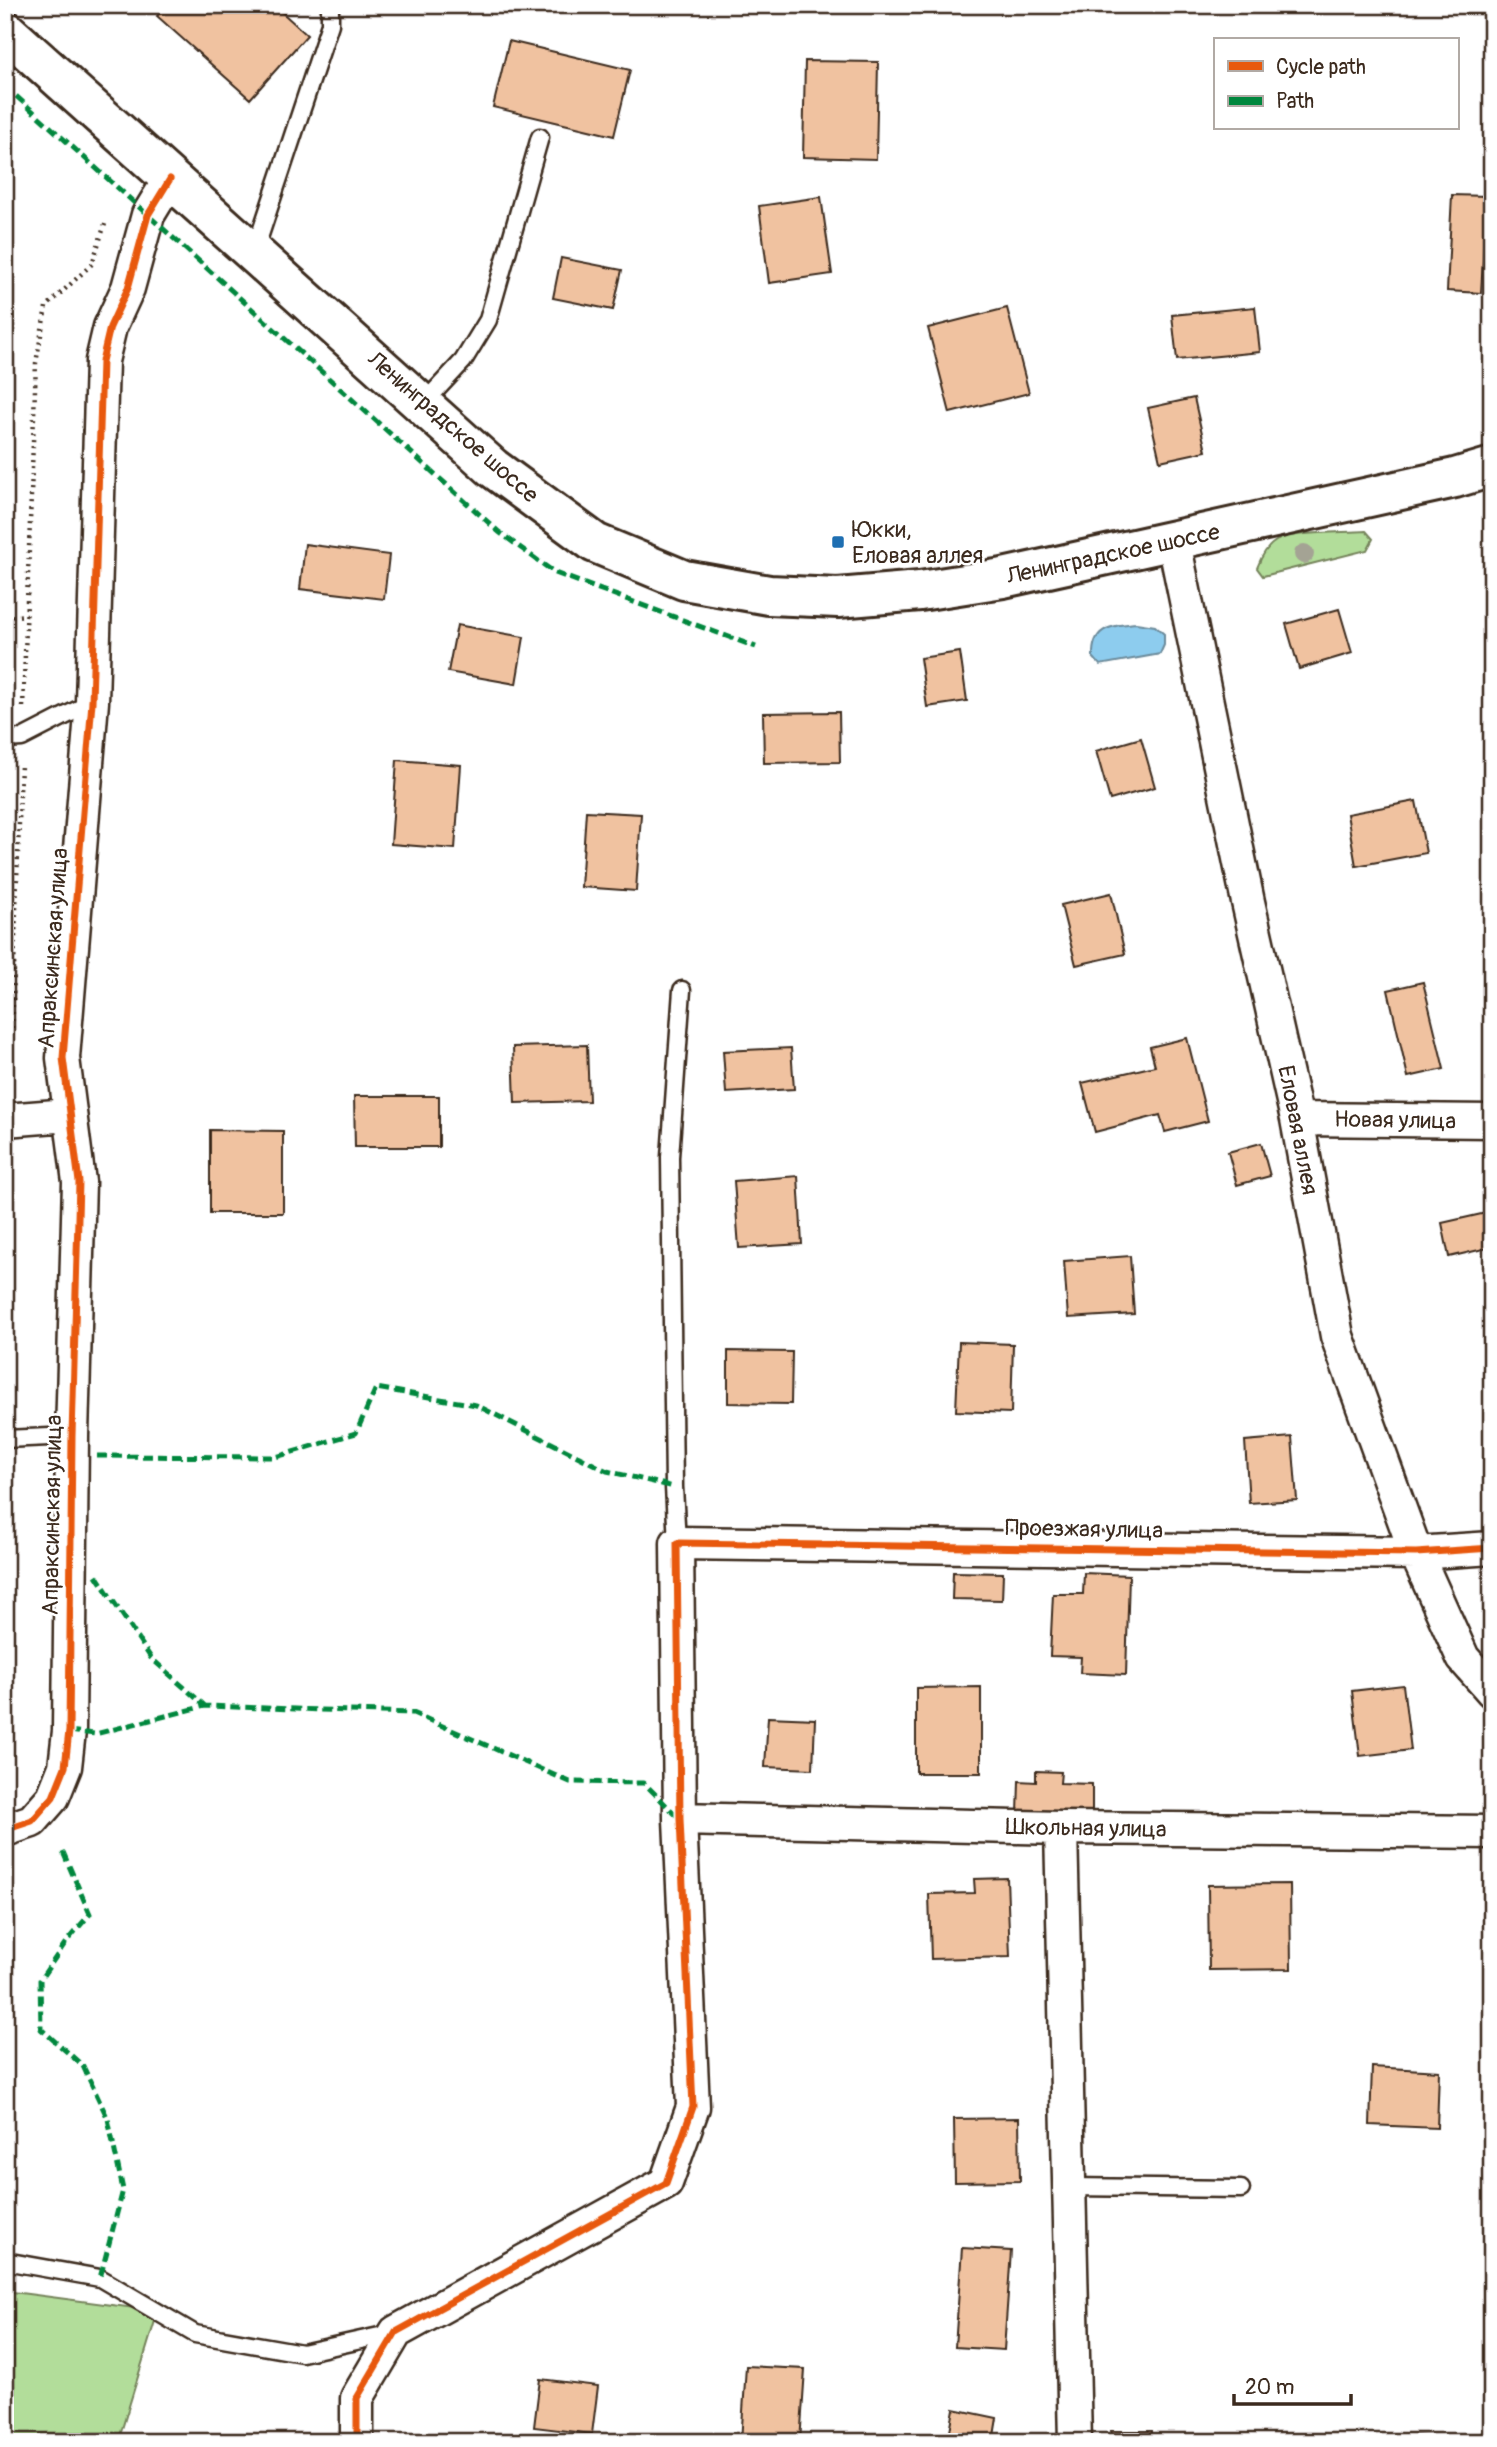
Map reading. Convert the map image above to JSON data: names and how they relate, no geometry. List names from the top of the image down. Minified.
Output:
{"streets":{"main road":["Ленинградское шоссе"],"street":["Апраксинская улица","Новая улица","Еловая аллея","Проезжая улица","Школьная улица"]},"crossings":[["Ленинградское шоссе","Апраксинская улица"],["Ленинградское шоссе","Еловая аллея"],["Новая улица","Еловая аллея"],["Еловая аллея","Проезжая улица"]],"places":{"transit":["Юкки, Еловая аллея"]},"legend":["Cycle path","Path"],"scale_bar":"20 m"}
